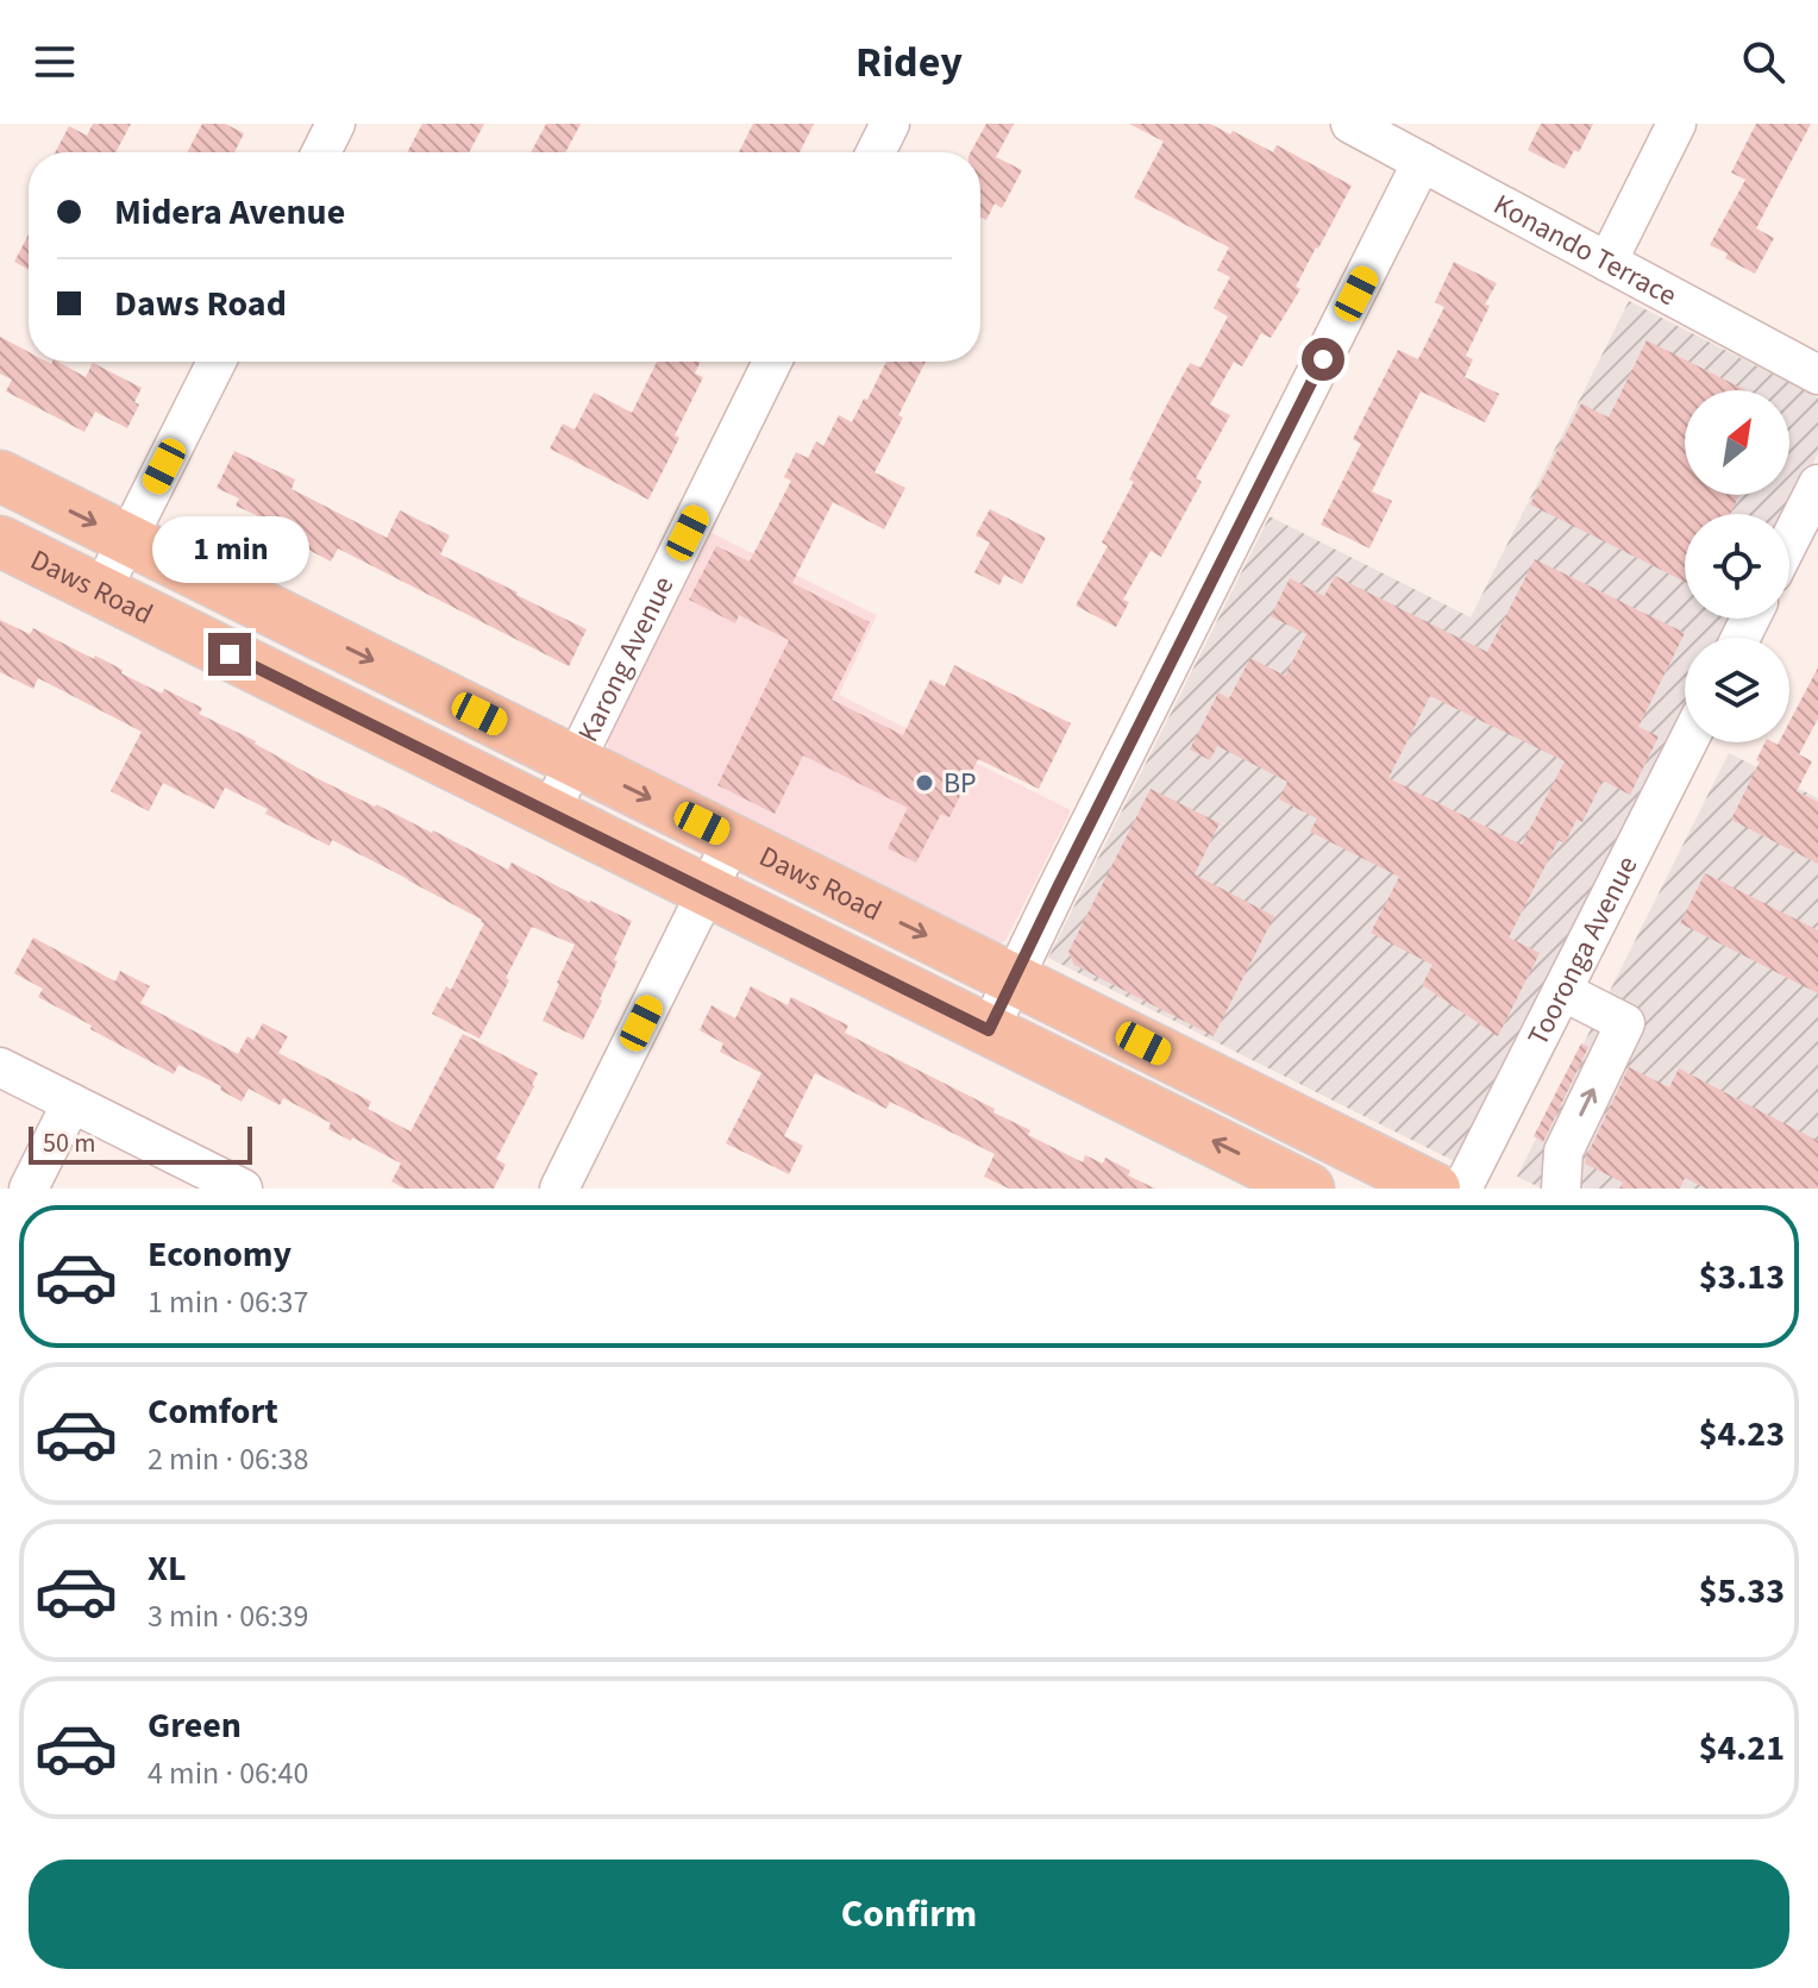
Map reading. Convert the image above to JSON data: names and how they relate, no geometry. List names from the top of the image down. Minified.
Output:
{"streets":{"main road":["Daws Road"],"street":["Konando Terrace","Karong Avenue","Tooronga Avenue"]},"crossings":[["Daws Road","Karong Avenue"]],"places":["BP"],"scale_bar":"50 m","north":"top right","page":{"header":"Ridey","banner":["Midera Avenue","Daws Road"],"bubble":"1 min","scale":"50 m","list":[{"name":"Economy","note":"1 min · 06:37","value":"$3.13"},{"name":"Comfort","note":"2 min · 06:38","value":"$4.23"},{"name":"XL","note":"3 min · 06:39","value":"$5.33"},{"name":"Green","note":"4 min · 06:40","value":"$4.21"}],"buttons":"Confirm"}}
